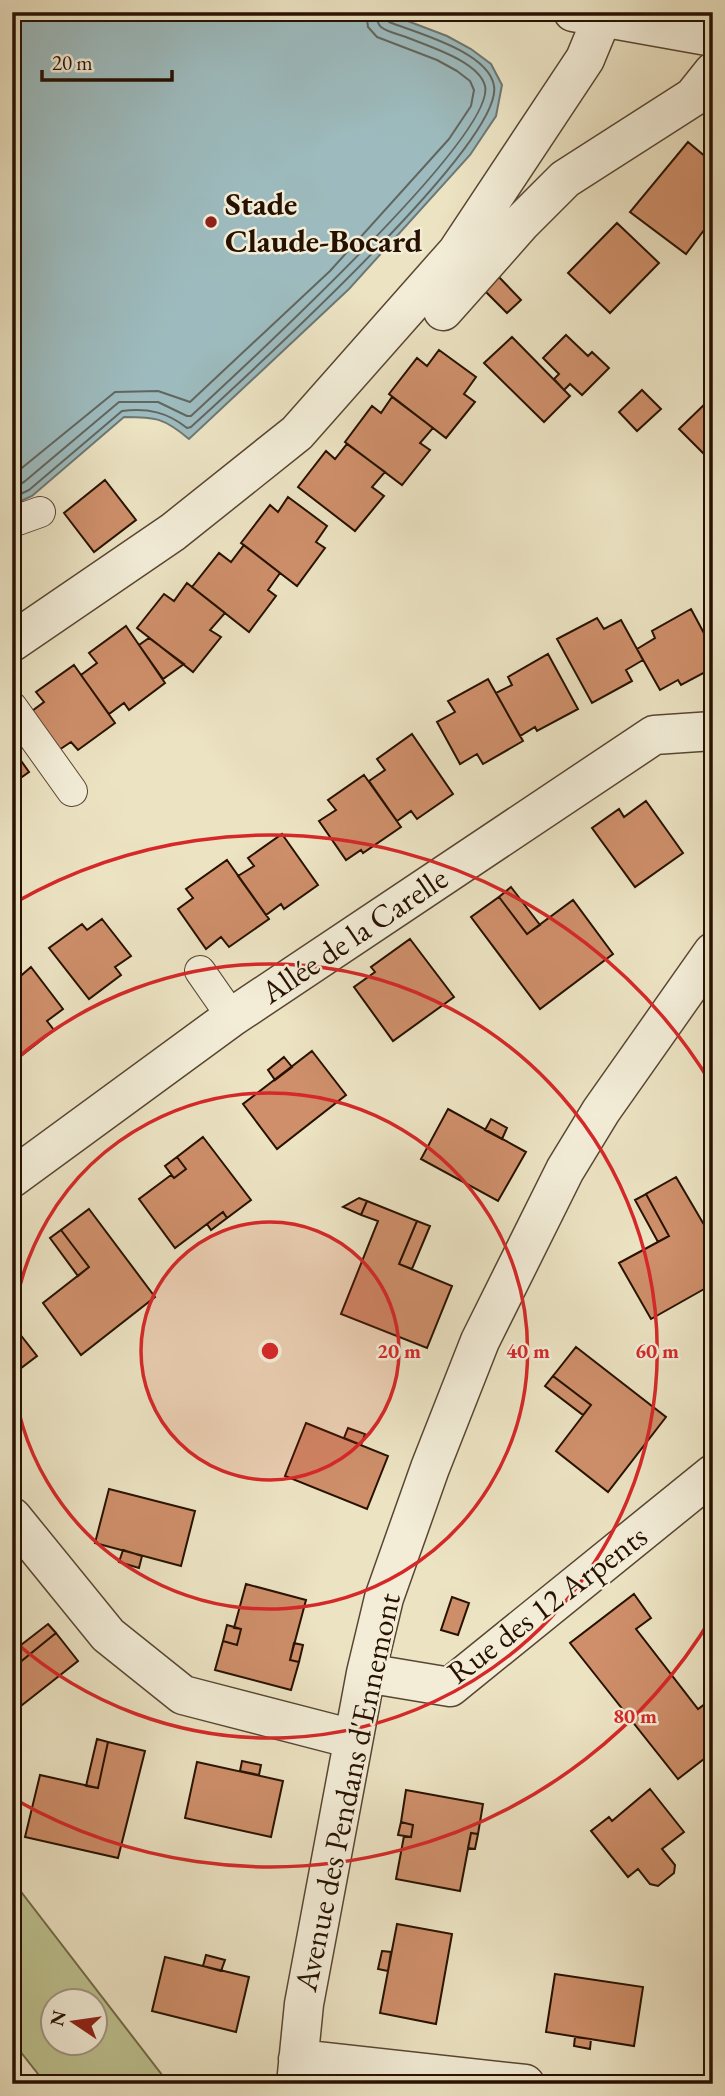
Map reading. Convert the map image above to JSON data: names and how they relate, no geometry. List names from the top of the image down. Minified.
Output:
{"streets":{"street":["Allée de la Carelle","Rue des 12 Arpents","Avenue des Pendans d'Ennemont"]},"crossings":[["Rue des 12 Arpents","Avenue des Pendans d'Ennemont"]],"places":["Stade Claude-Bocard"],"scale_bar":"20 m","north":"left","rings":["20 m","40 m","60 m","80 m"]}
